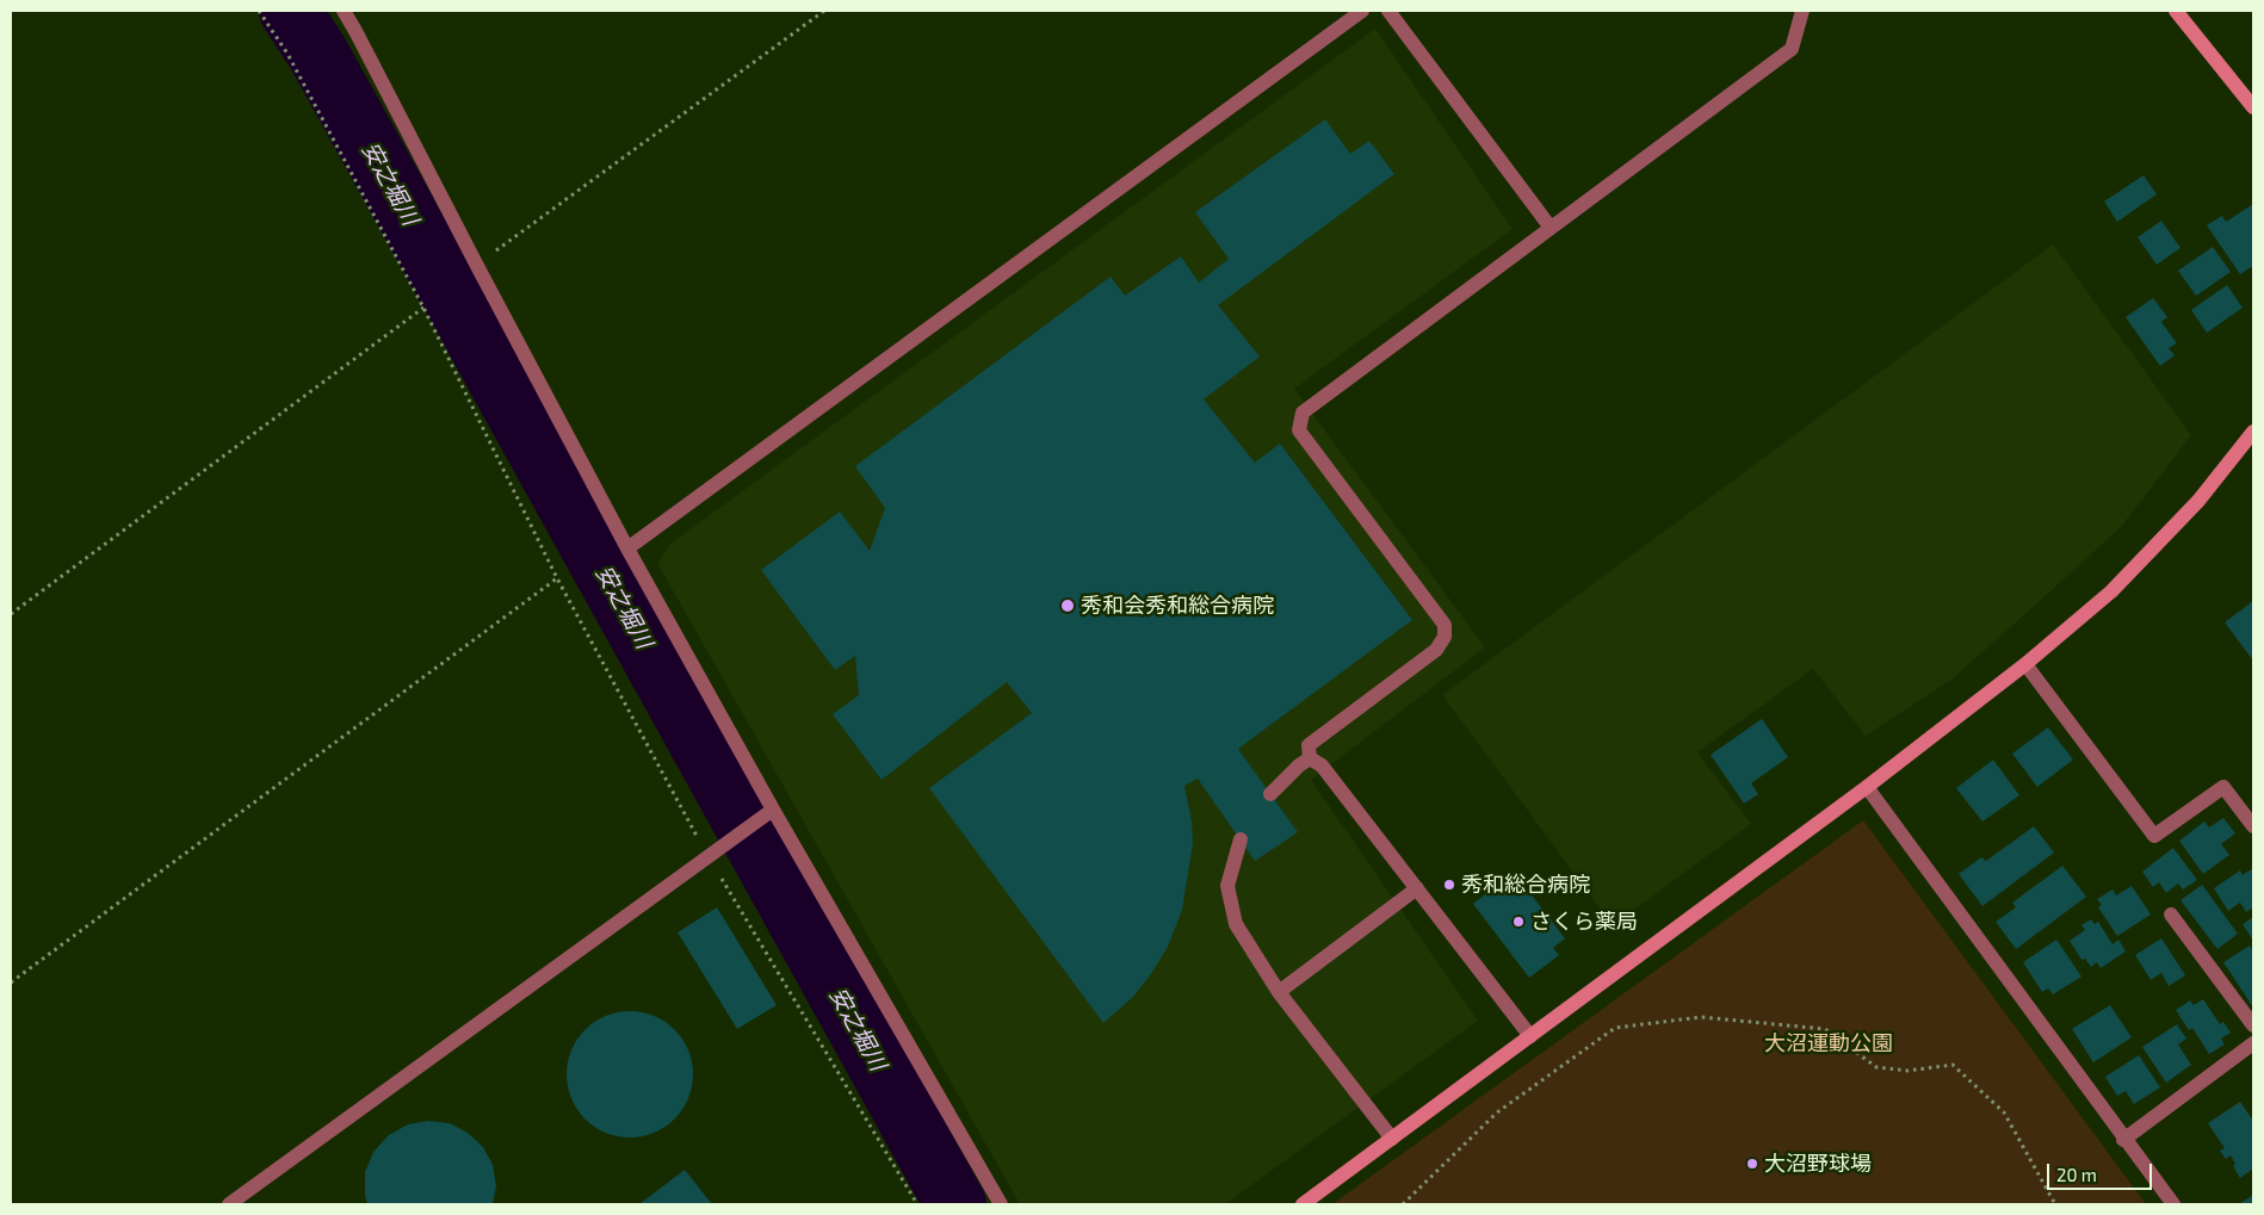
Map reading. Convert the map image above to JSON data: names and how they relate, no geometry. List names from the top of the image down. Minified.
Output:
{"water":["安之堀川"],"parks":["大沼運動公園"],"places":["秀和会秀和総合病院","秀和総合病院","さくら薬局","大沼野球場"],"scale_bar":"20 m"}
